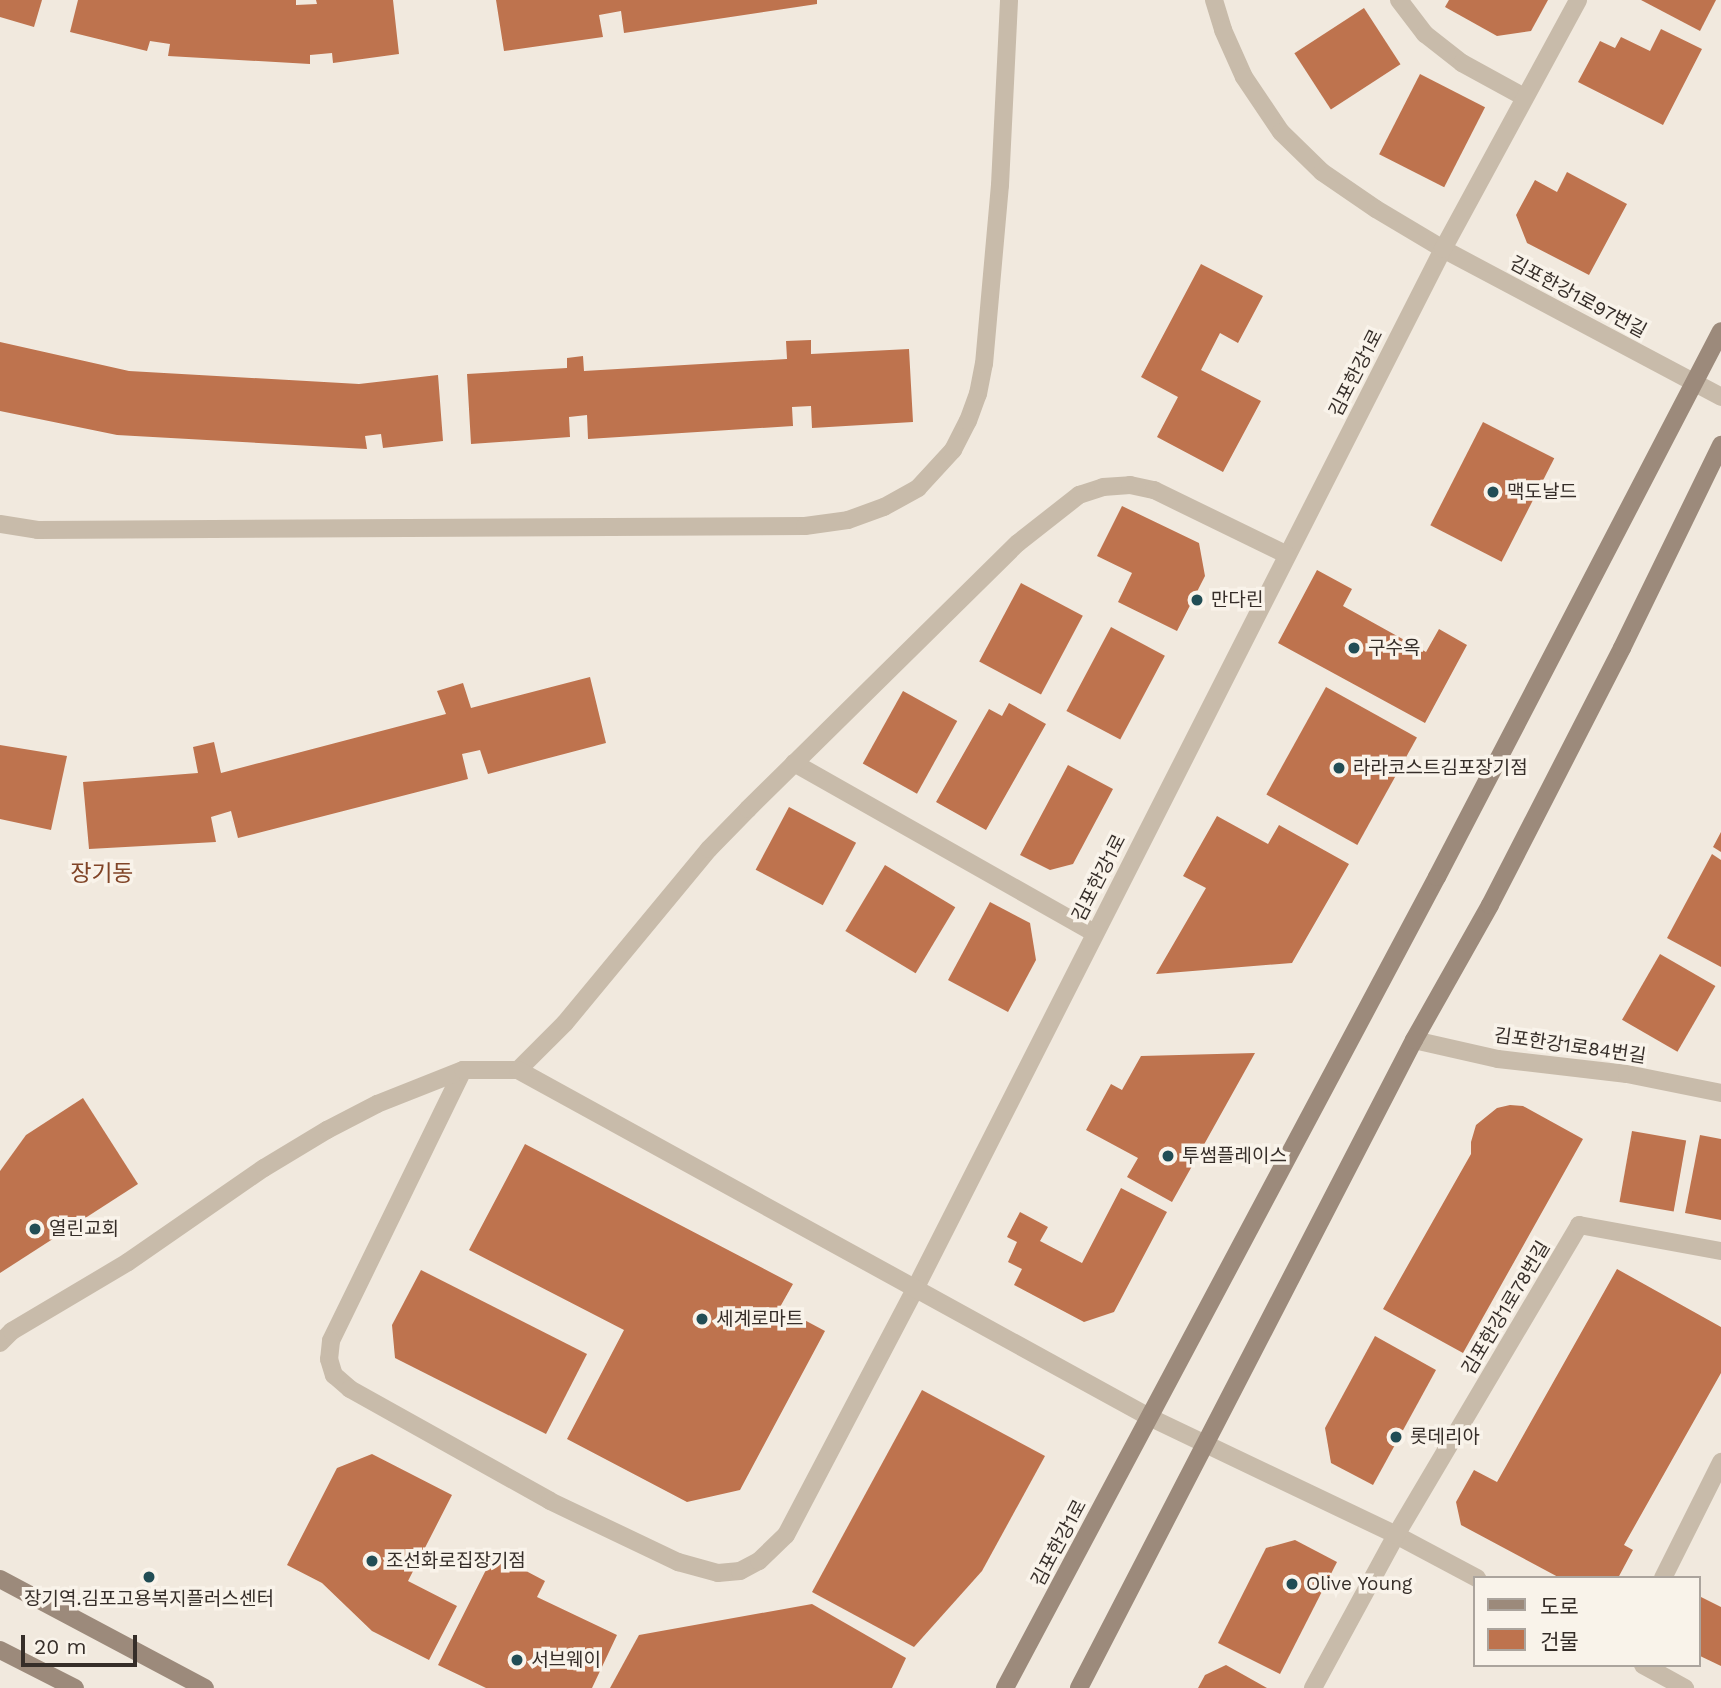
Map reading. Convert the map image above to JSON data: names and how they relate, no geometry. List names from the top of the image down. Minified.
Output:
{"streets":{"street":["김포한강1로97번길","김포한강1로","김포한강1로84번길","김포한강1로78번길"]},"crossings":[["김포한강1로97번길","김포한강1로"]],"districts":["장기동"],"places":["맥도날드","만다린","구수옥","라라코스트김포장기점","투썸플레이스","열린교회","세계로마트","롯데리아","조선화로집장기점","장기역.김포고용복지플러스센터","Olive Young","서브웨이"],"legend":["도로","건물"],"scale_bar":"20 m"}
